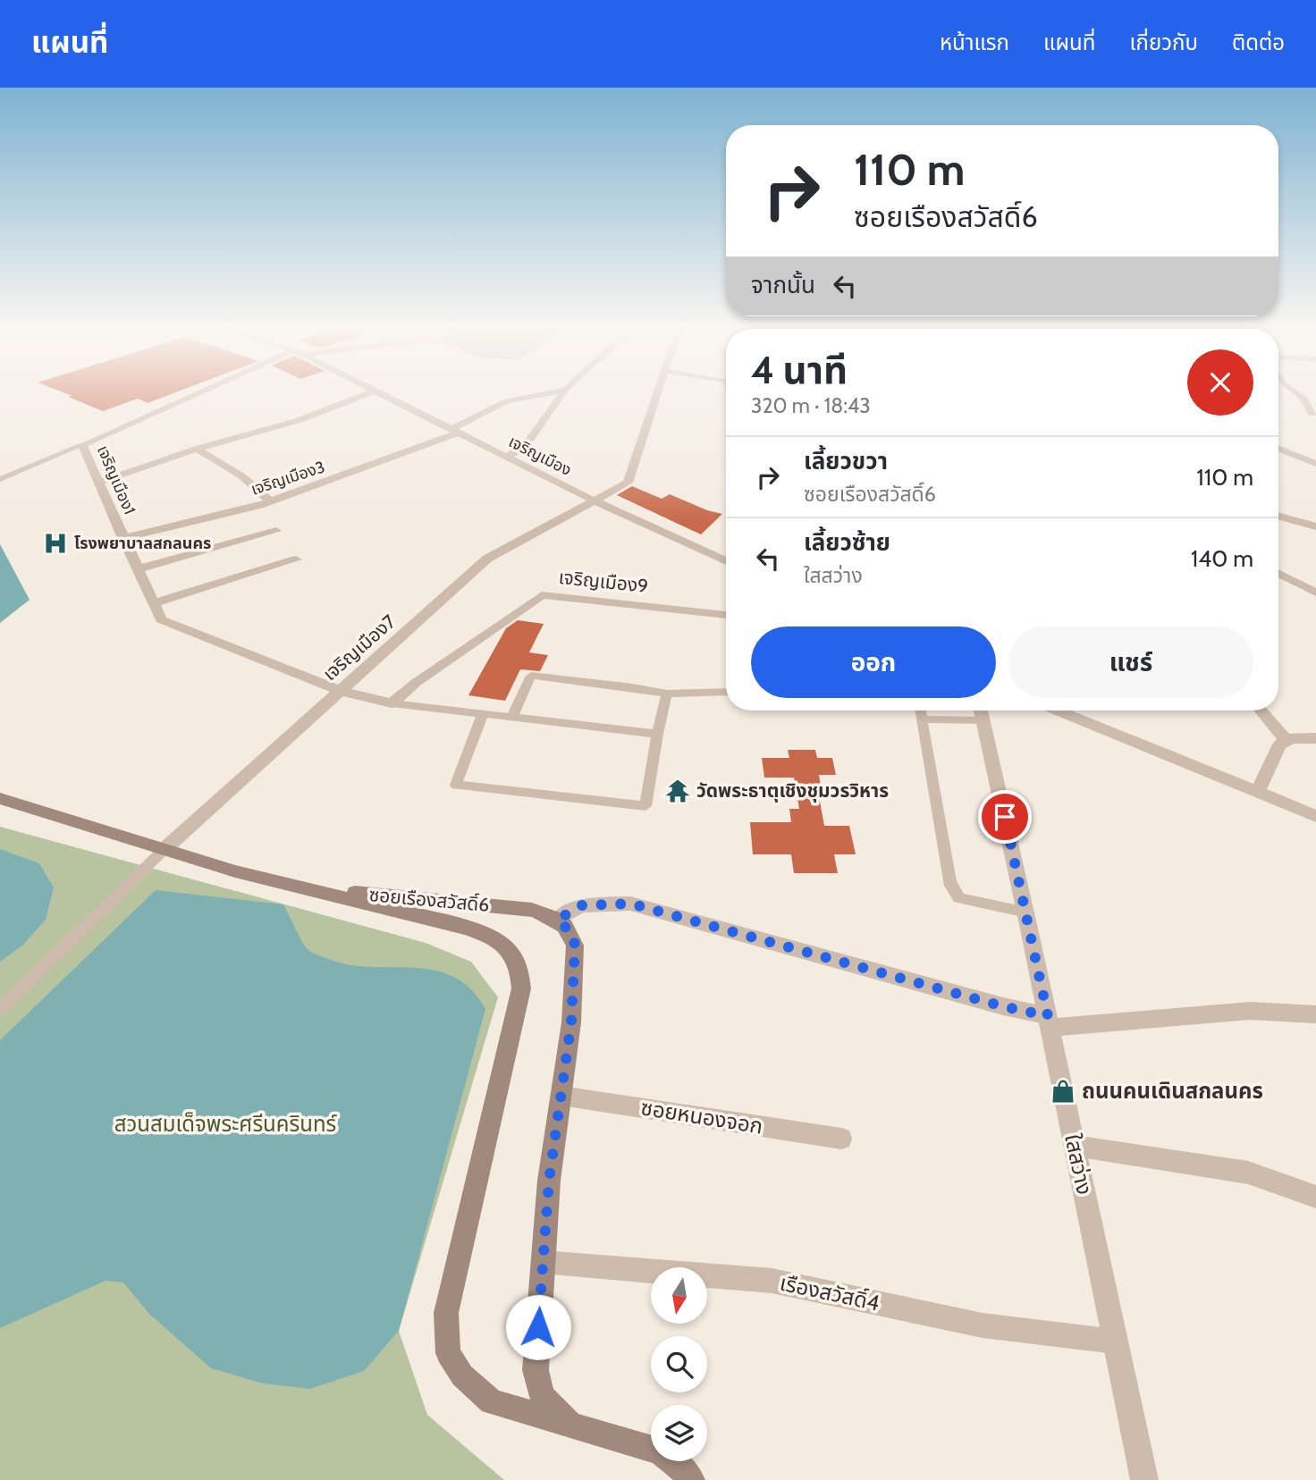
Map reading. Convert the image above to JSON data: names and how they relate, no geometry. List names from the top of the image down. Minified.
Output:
{"streets":{"main road":["ซอยเรืองสวัสดิ์6"],"street":["เจริญเมือง","เจริญเมือง3","เจริญเมือง1","เจริญเมือง9","เจริญเมือง7","ซอยหนองจอก","ใสสว่าง","เรืองสวัสดิ์4"]},"crossings":[["เจริญเมือง","เจริญเมือง3"],["เจริญเมือง","เจริญเมือง7"],["เจริญเมือง3","เจริญเมือง1"],["เจริญเมือง1","เจริญเมือง9"],["เจริญเมือง1","เจริญเมือง7"],["ใสสว่าง","เรืองสวัสดิ์4"]],"parks":["สวนสมเด็จพระศรีนครินทร์"],"places":{"hospital":["โรงพยาบาลสกลนคร"],"temple":["วัดพระธาตุเชิงชุมวรวิหาร"],"shop":["ถนนคนเดินสกลนคร"]},"north":"bottom","page":{"header":"แผนที่","nav":["หน้าแรก","แผนที่","เกี่ยวกับ","ติดต่อ"],"turn":["110 m","ซอยเรืองสวัสดิ์6"],"then":"จากนั้น","heading":["4 นาที","320 m · 18:43"],"list":[{"name":"เลี้ยวขวา","note":"ซอยเรืองสวัสดิ์6","value":"110 m"},{"name":"เลี้ยวซ้าย","note":"ใสสว่าง","value":"140 m"}],"buttons":["ออก","แชร์"]}}
